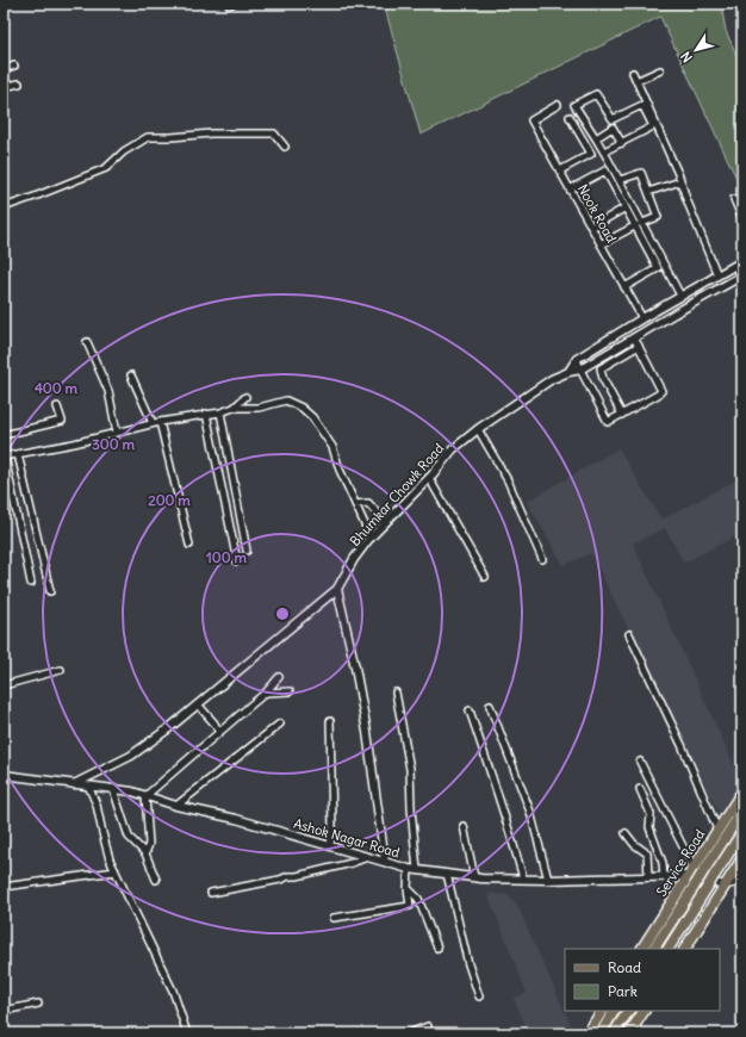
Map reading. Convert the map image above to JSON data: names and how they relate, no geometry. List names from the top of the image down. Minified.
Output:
{"streets":{"main road":["Service Road"],"street":["Nook Road","Bhumkar Chowk Road","Ashok Nagar Road"]},"crossings":[["Bhumkar Chowk Road","Ashok Nagar Road"],["Ashok Nagar Road","Service Road"]],"legend":["Road","Park"],"north":"bottom left","rings":["400 m","300 m","200 m","100 m"]}
